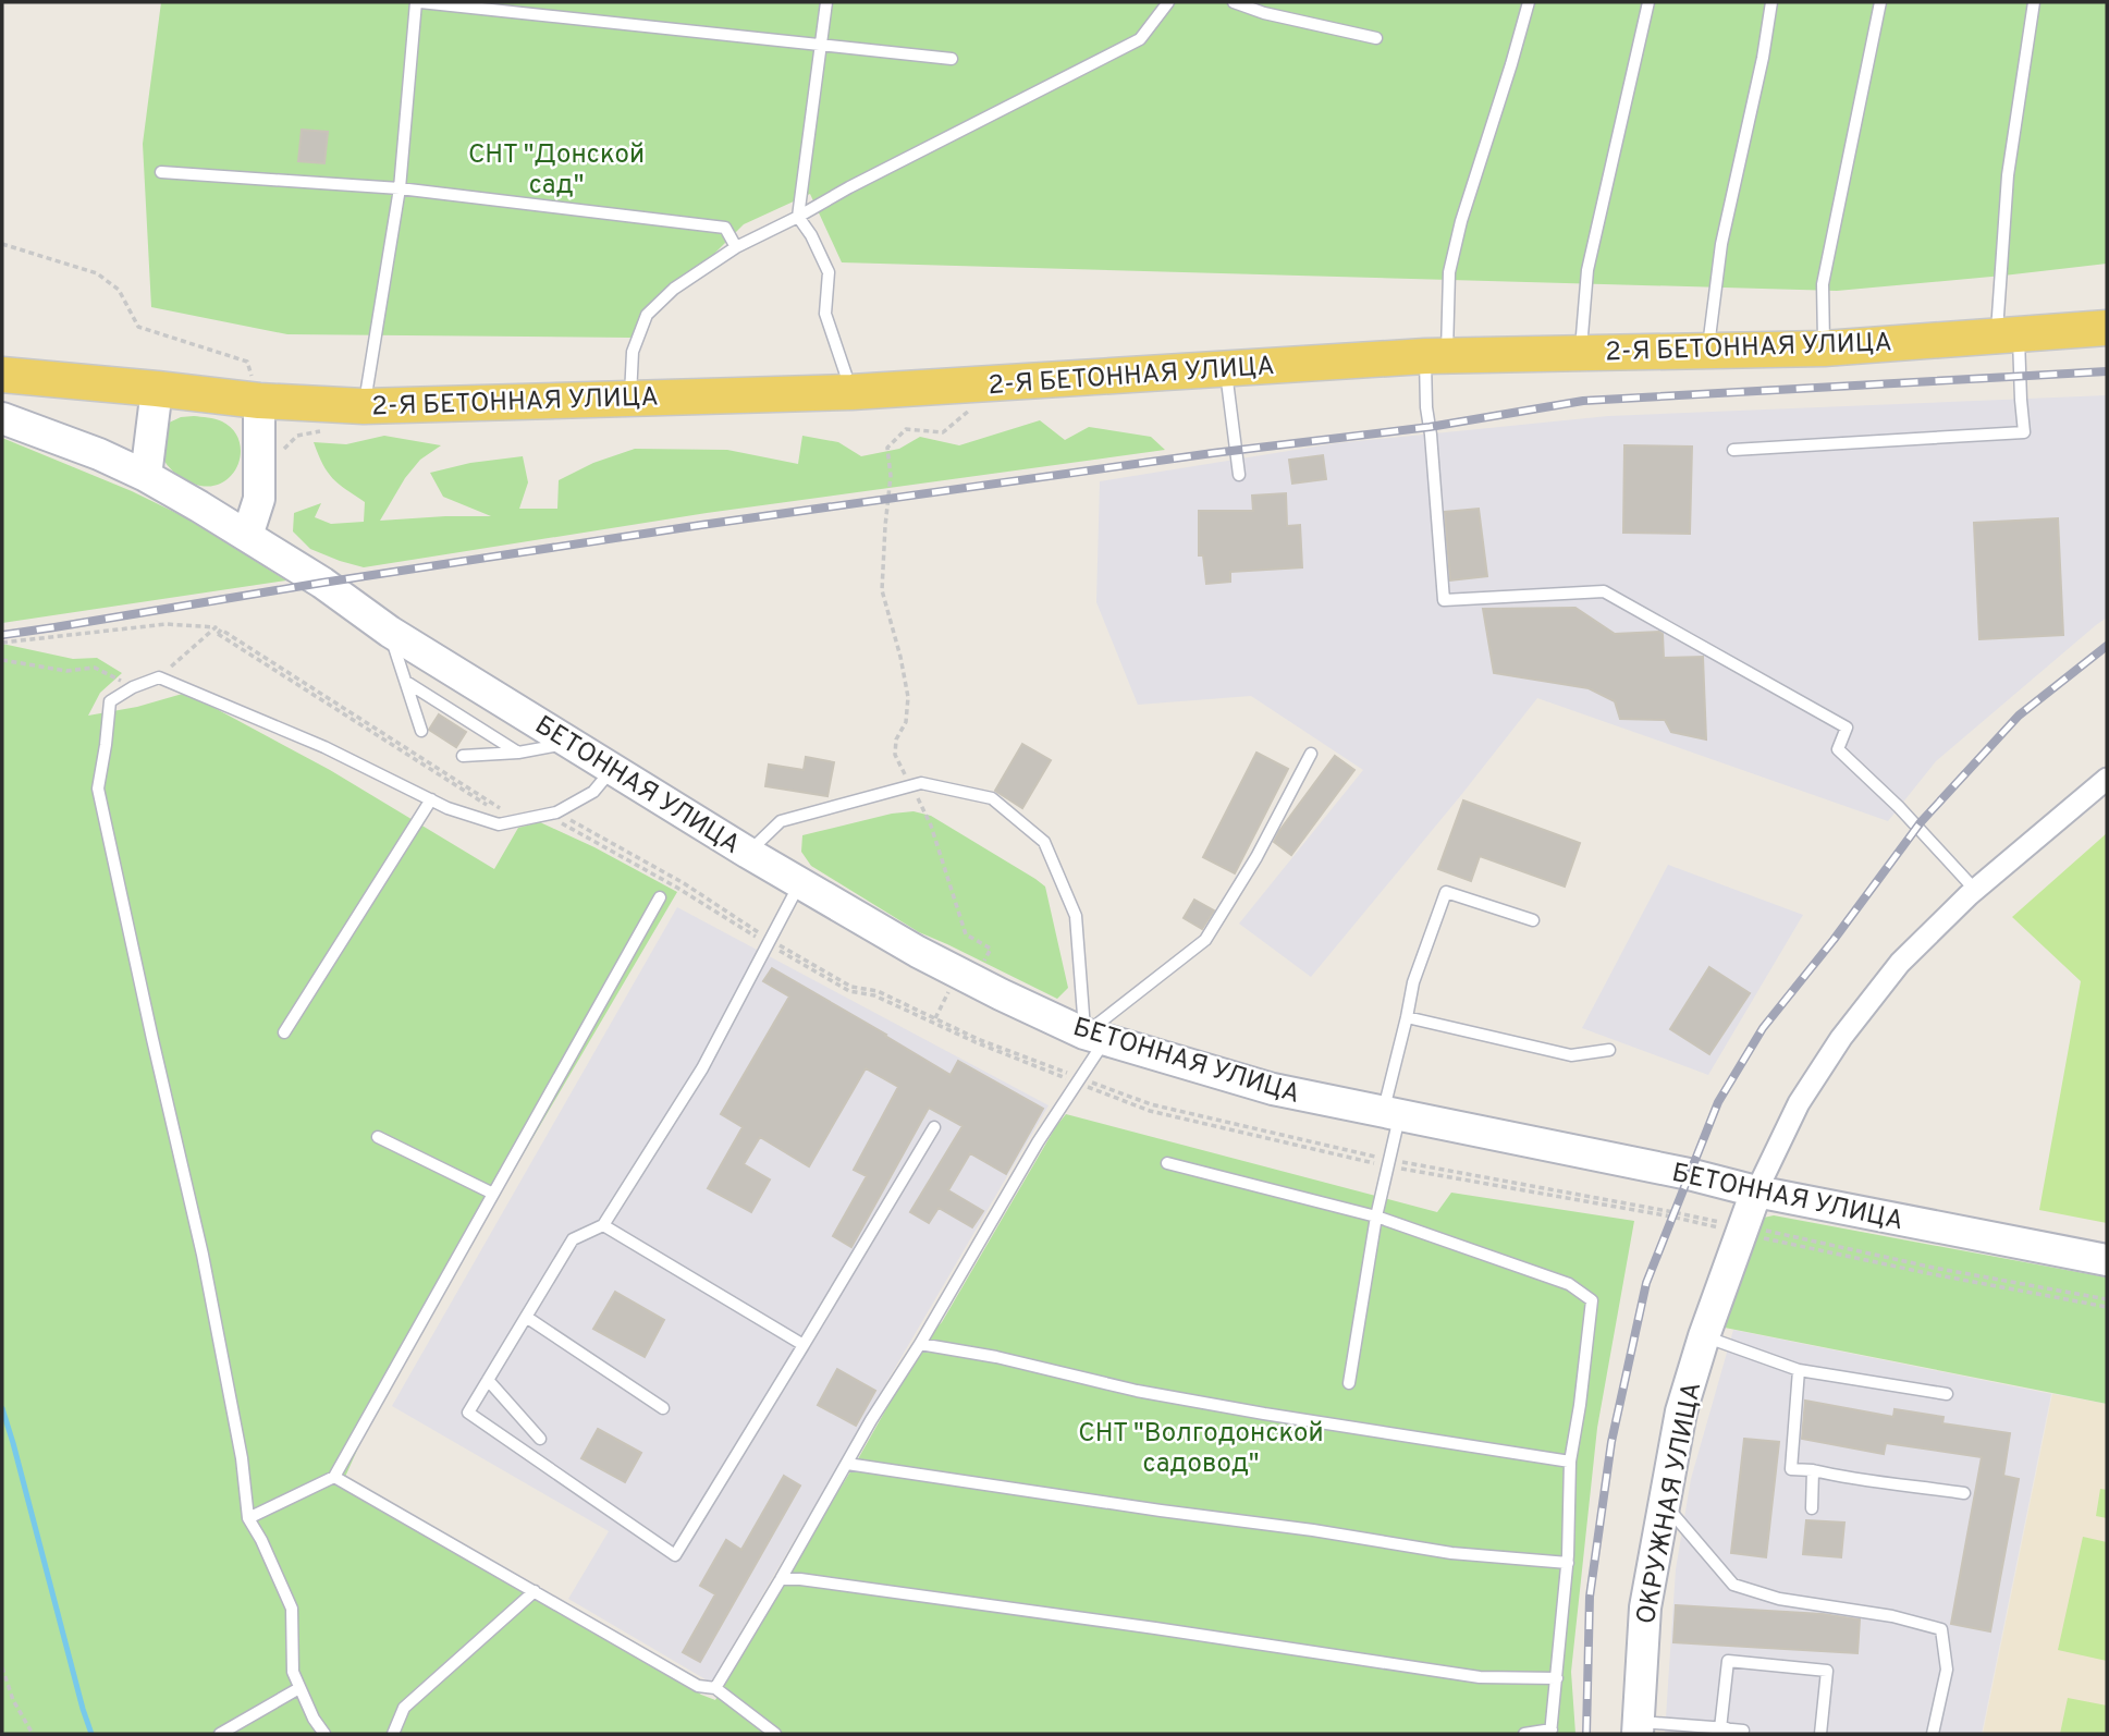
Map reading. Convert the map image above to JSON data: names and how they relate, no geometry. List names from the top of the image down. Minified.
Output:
{"streets":{"main road":["2-Я БЕТОННАЯ УЛИЦА","БЕТОННАЯ УЛИЦА","ОКРУЖНАЯ УЛИЦА"]},"crossings":[["БЕТОННАЯ УЛИЦА","ОКРУЖНАЯ УЛИЦА"]],"parks":["СНТ \"Донской сад\"","СНТ \"Волгодонской садовод\""]}
